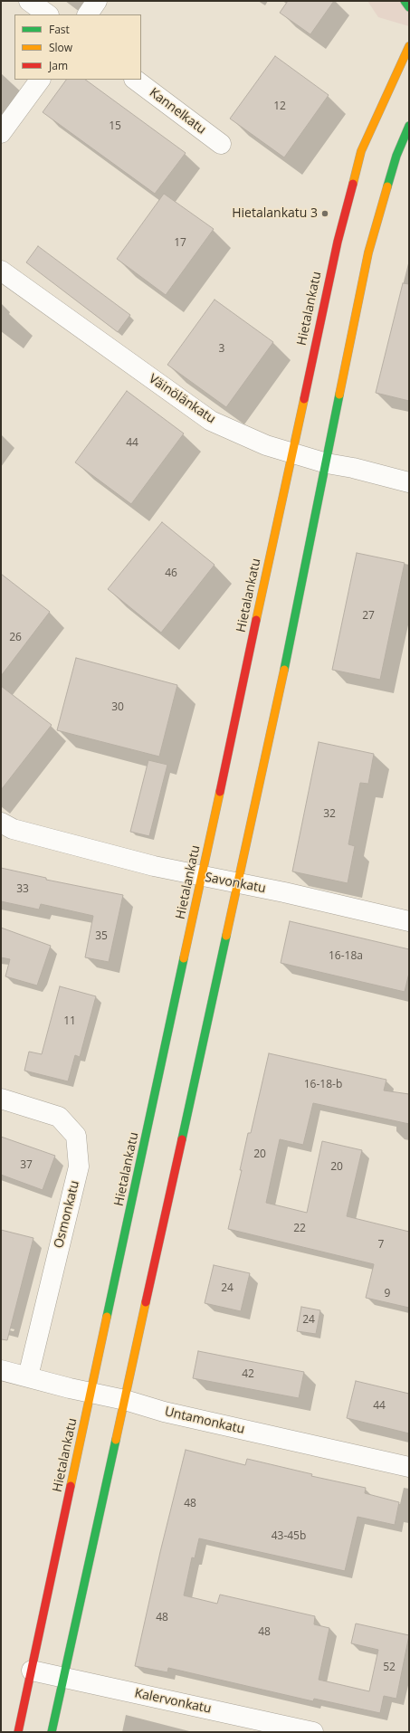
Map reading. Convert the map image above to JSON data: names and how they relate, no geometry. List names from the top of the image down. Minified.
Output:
{"streets":{"main road":["Hietalankatu"],"street":["Kannelkatu","Väinölänkatu","Savonkatu","Osmonkatu","Untamonkatu","Kalervonkatu"]},"crossings":[["Hietalankatu","Väinölänkatu"],["Hietalankatu","Savonkatu"],["Hietalankatu","Untamonkatu"],["Hietalankatu","Kalervonkatu"],["Osmonkatu","Untamonkatu"]],"places":["Hietalankatu 3"],"house_numbers":["12","15","17","3","44","46","27","26","30","32","33","35","16-18a","11","16-18-b","20","37","20","22","7","24","9","24","42","44","48","43-45b","48","48","52"],"legend":["Fast","Slow","Jam"]}
